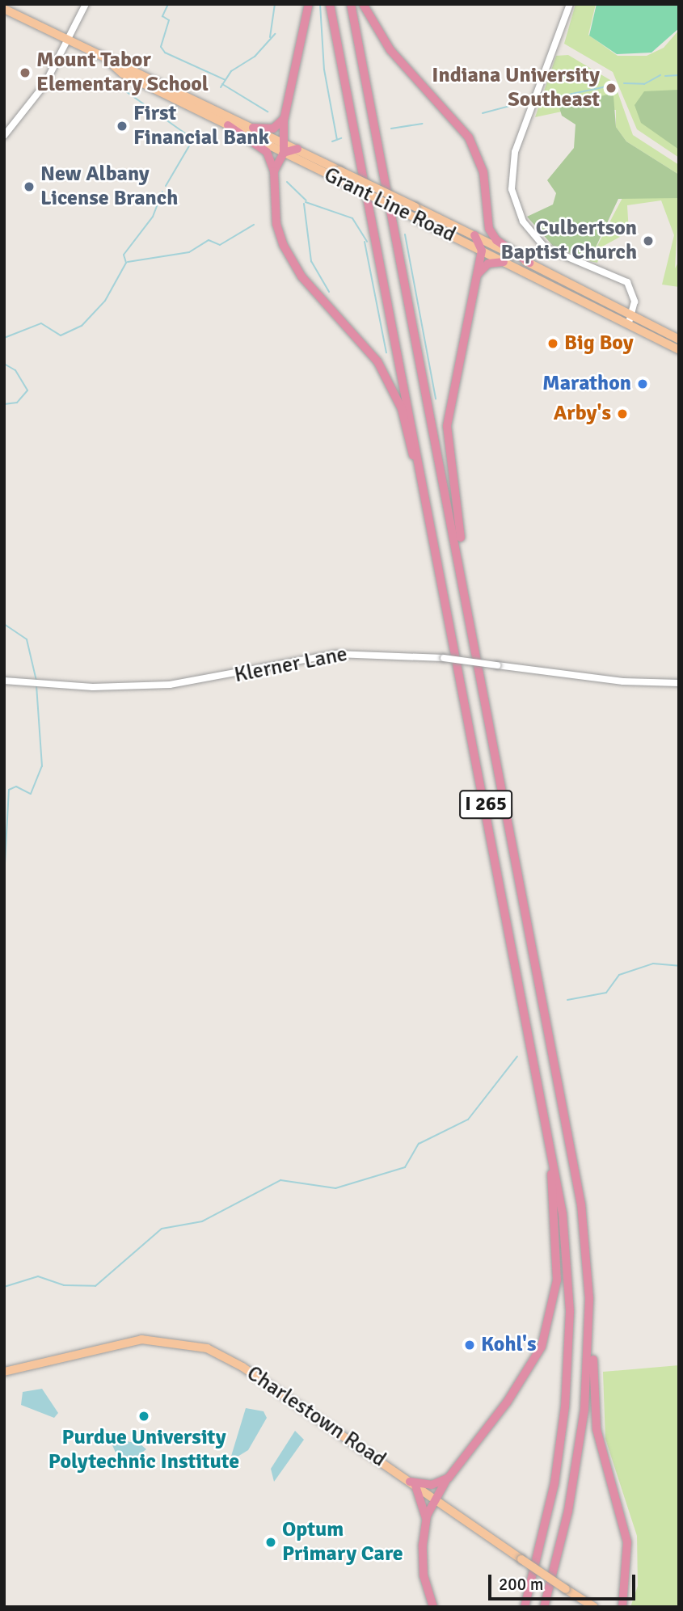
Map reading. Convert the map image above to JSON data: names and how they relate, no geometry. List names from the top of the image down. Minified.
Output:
{"streets":{"highway":["I 265"],"main road":["Grant Line Road","Charlestown Road"],"street":["Klerner Lane"]},"places":["Mount Tabor Elementary School","Indiana University Southeast","First Financial Bank","New Albany License Branch","Culbertson Baptist Church","Big Boy","Marathon","Arby's","Kohl's","Purdue University Polytechnic Institute","Optum Primary Care"],"scale_bar":"200 m"}
